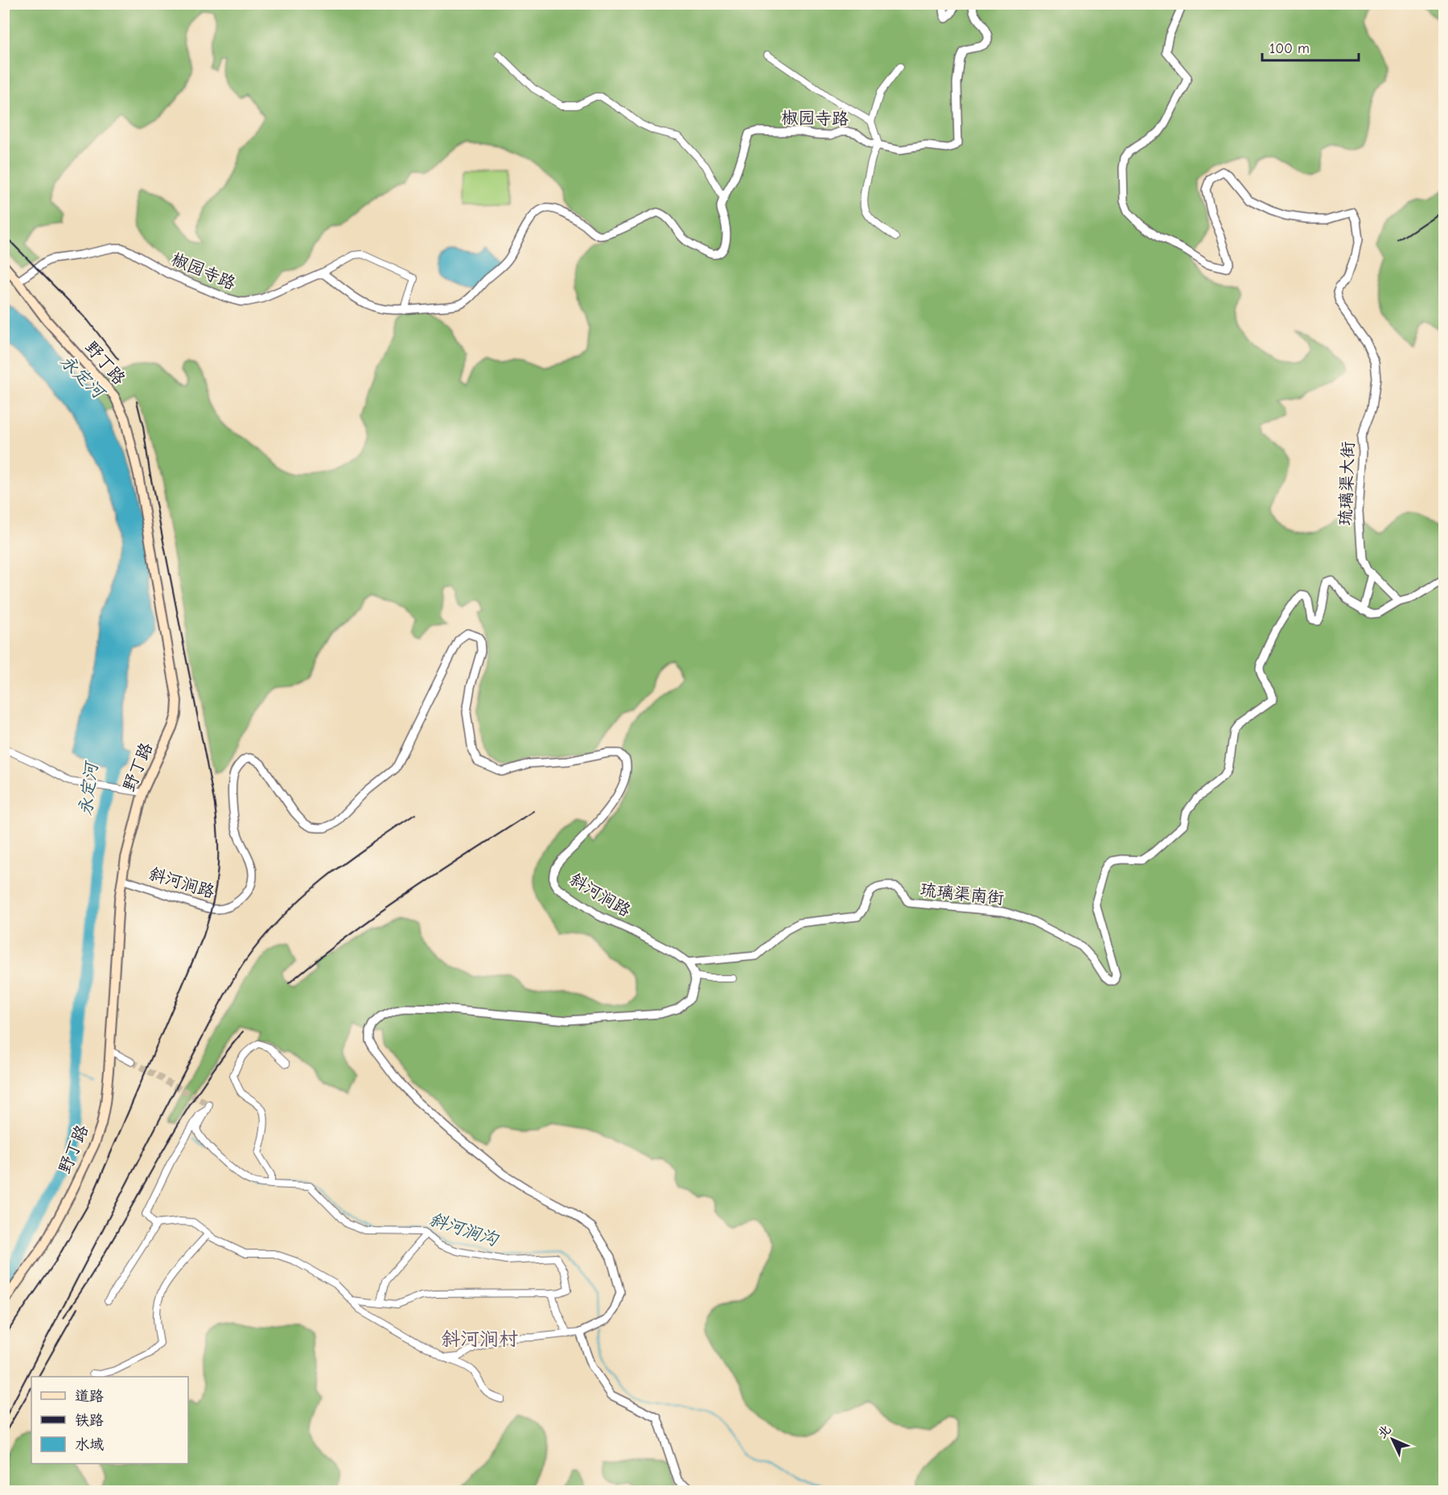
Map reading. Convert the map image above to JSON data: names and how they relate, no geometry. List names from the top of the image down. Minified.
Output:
{"streets":{"main road":["野丁路"],"street":["椒园寺路","琉璃渠大街","斜河涧路","琉璃渠南街"]},"crossings":[["椒园寺路","野丁路"],["野丁路","斜河涧路"],["斜河涧路","琉璃渠南街"]],"districts":["斜河涧村"],"water":["永定河","斜河涧沟"],"legend":["道路","铁路","水域"],"scale_bar":"100 m","north":"top left"}
